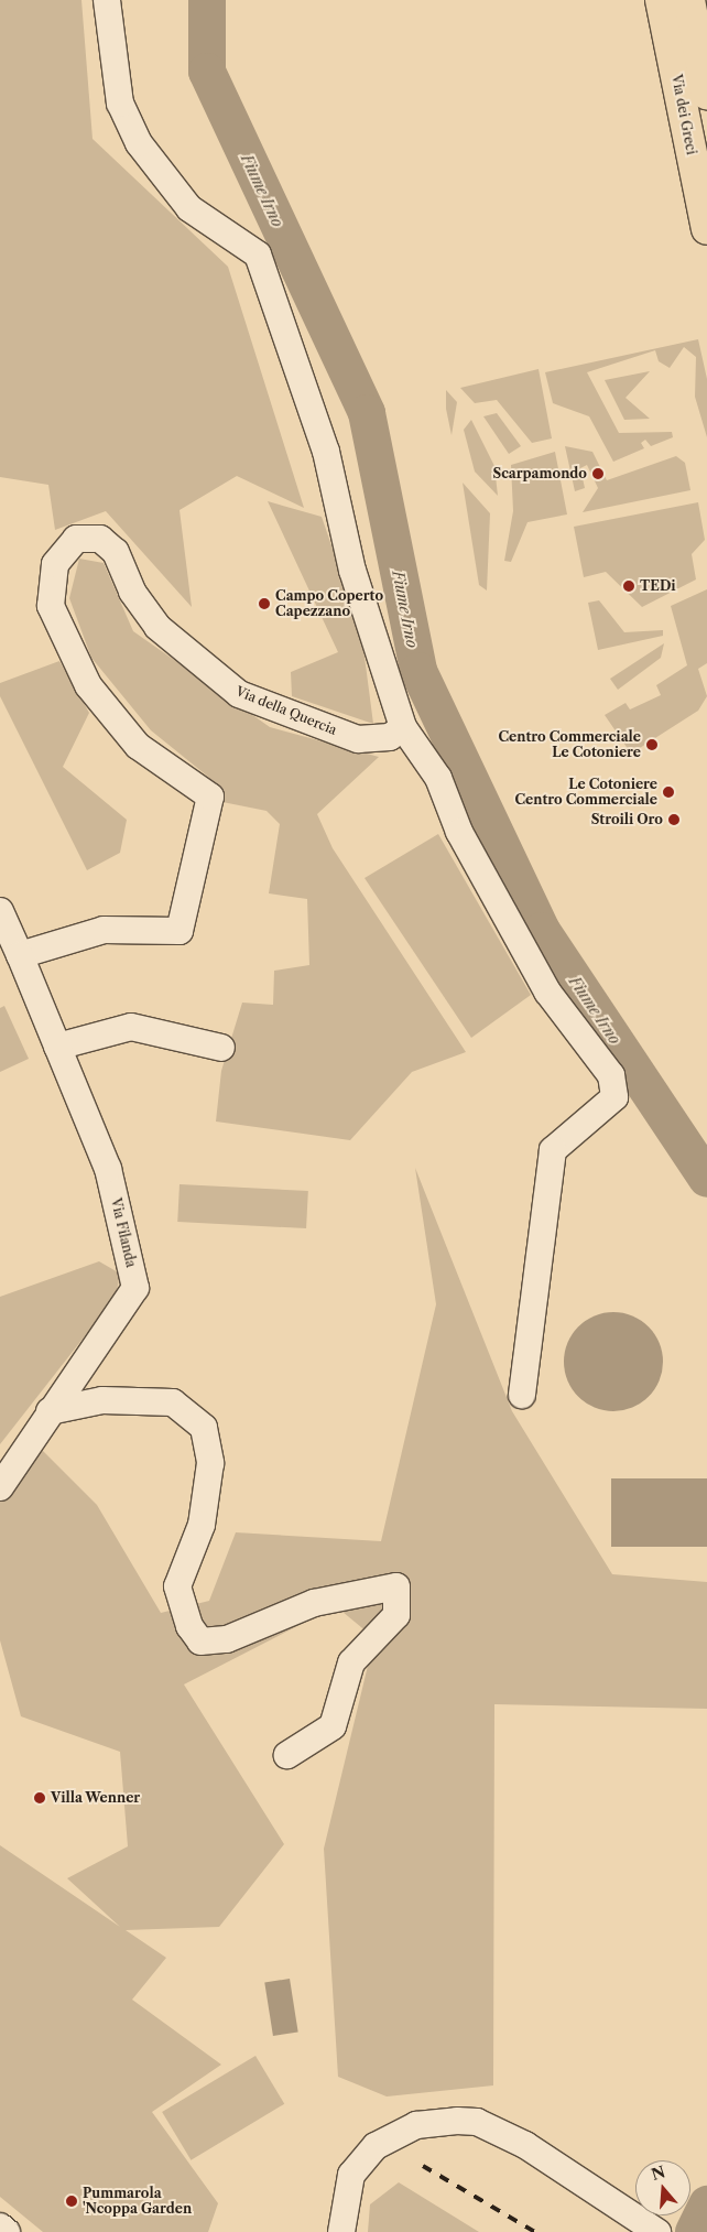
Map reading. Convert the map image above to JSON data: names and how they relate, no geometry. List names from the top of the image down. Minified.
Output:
{"streets":{"main road":["Via dei Greci"],"street":["Via della Quercia","Via Filanda"]},"crossings":[["Via della Quercia","Via Filanda"]],"water":["Fiume Irno"],"places":["Scarpamondo","TEDi","Campo Coperto Capezzano","Centro Commerciale Le Cotoniere","Le Cotoniere Centro Commerciale","Stroili Oro","Villa Wenner","Pummarola 'Ncoppa Garden"],"north":"top"}
